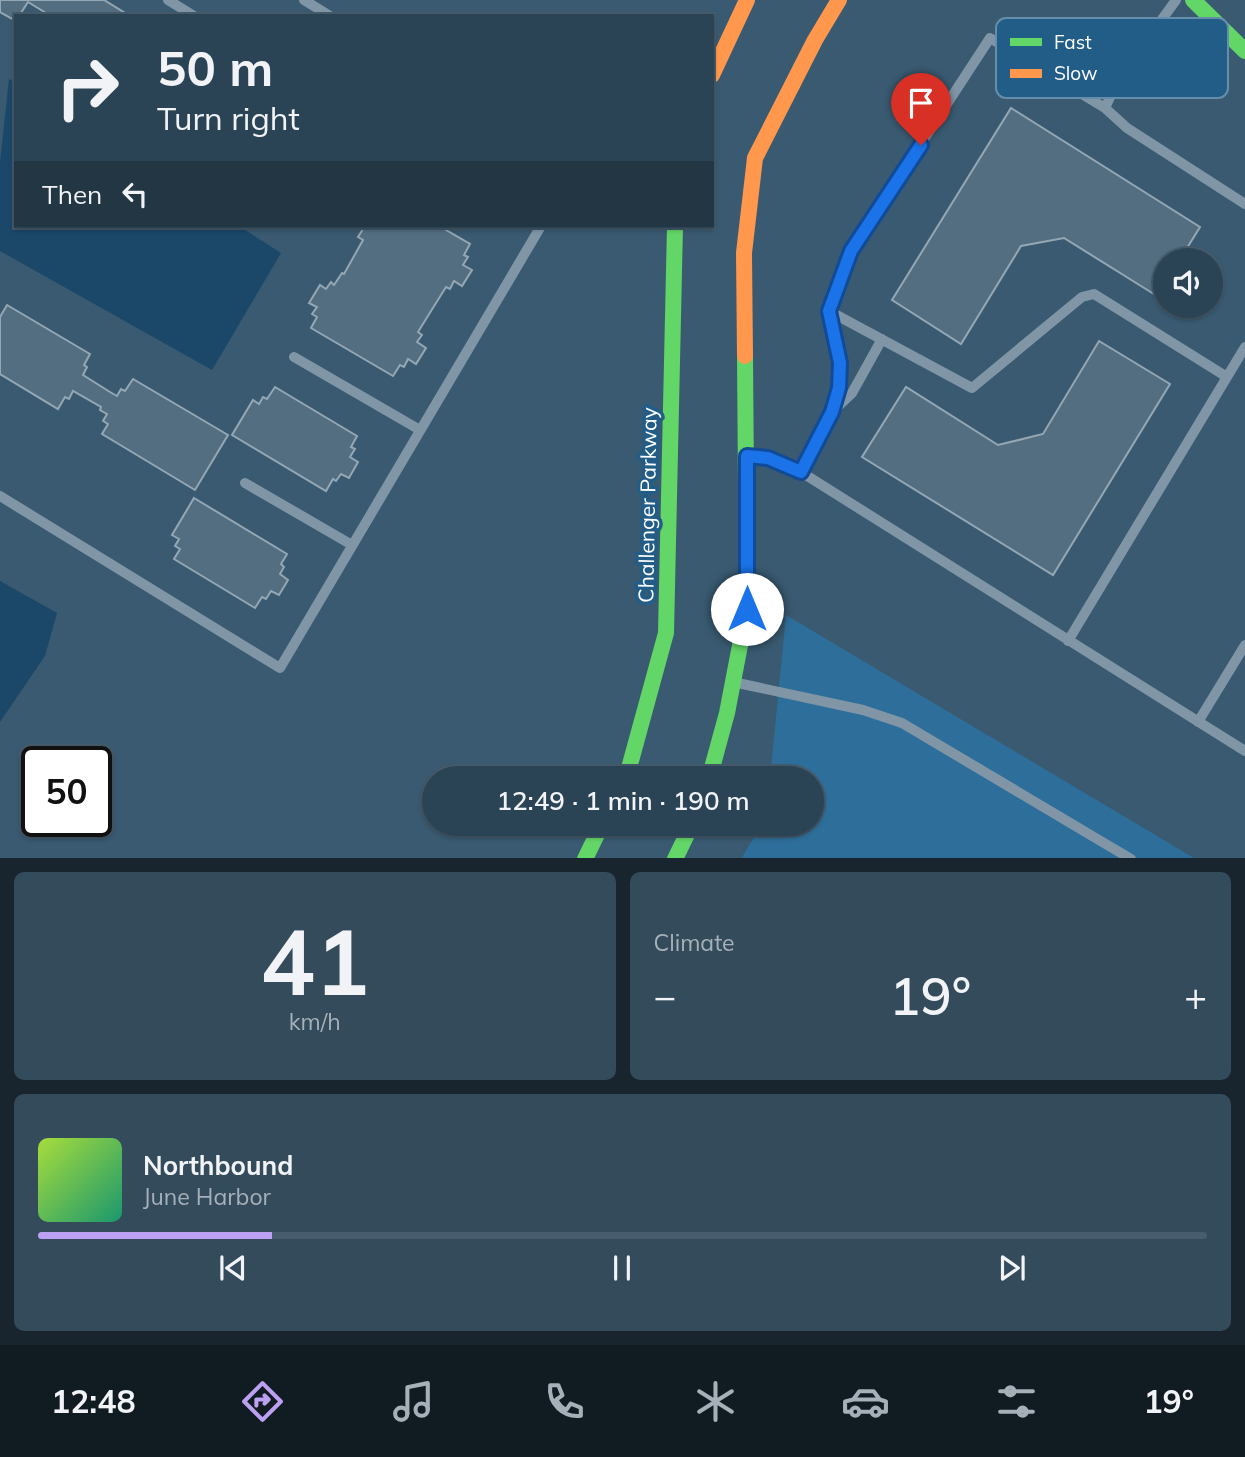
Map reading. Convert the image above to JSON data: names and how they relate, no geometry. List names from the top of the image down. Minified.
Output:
{"streets":{"main road":["Challenger Parkway"]},"legend":["Fast","Slow"],"page":{"turn":["50 m","Turn right"],"then":"Then","limit":"50","trip":"12:49 · 1 min · 190 m","tile":[["41","km/h"],"Climate"],"heat":["−","19°","+"],"song":["Northbound","June Harbor"],"tabs":["12:48","19°"]}}
